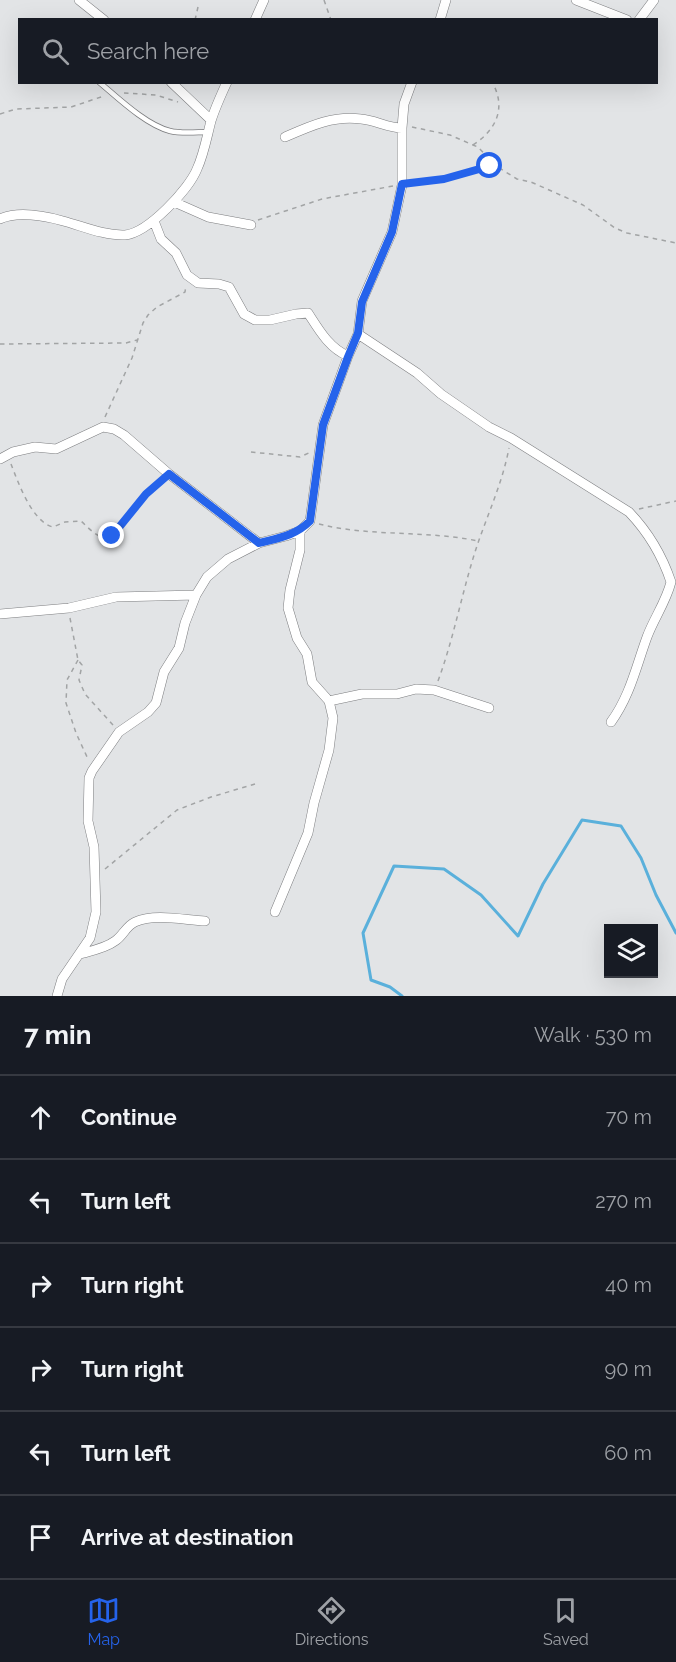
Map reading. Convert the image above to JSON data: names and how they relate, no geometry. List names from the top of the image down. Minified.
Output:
{"page":{"search":"Search here","heading":["7 min","Walk · 530 m"],"list":[["Continue","70 m"],["Turn left","270 m"],["Turn right","40 m"],["Turn right","90 m"],["Turn left","60 m"],"Arrive at destination"],"nav":["Map","Directions","Saved"]}}
